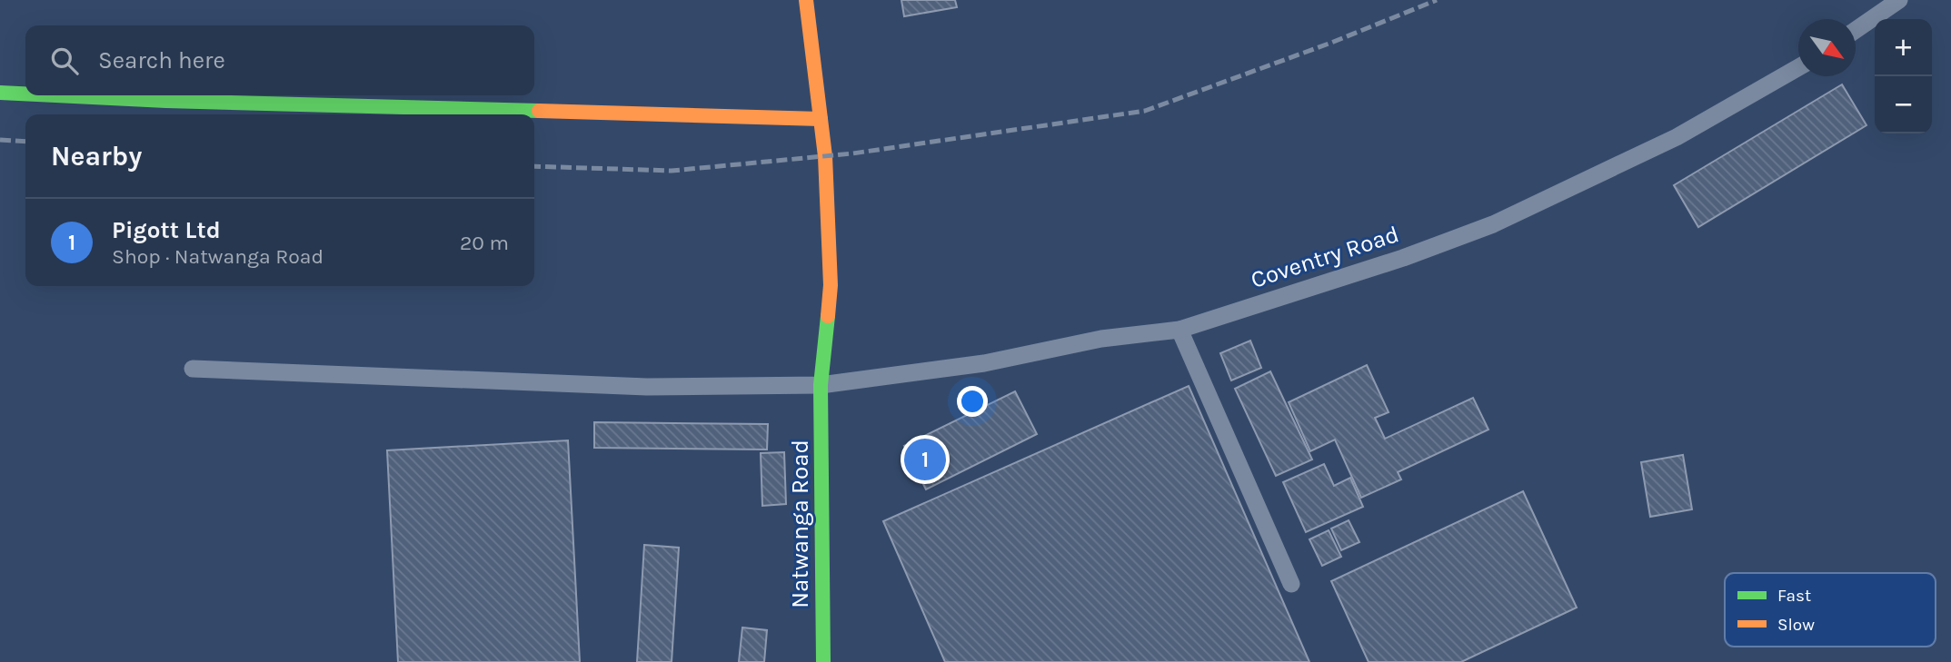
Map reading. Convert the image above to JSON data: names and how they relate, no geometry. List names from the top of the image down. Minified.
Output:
{"streets":{"street":["Natwanga Road"],"lane":["Coventry Road"]},"crossings":[["Coventry Road","Natwanga Road"]],"legend":["Fast","Slow"],"north":"bottom right","page":{"map_buttons":["+","−"],"search":"Search here","heading":"Nearby","list":[{"mark":"1","name":"Pigott Ltd","note":"Shop · Natwanga Road","value":"20 m"}],"pins":"1"}}
